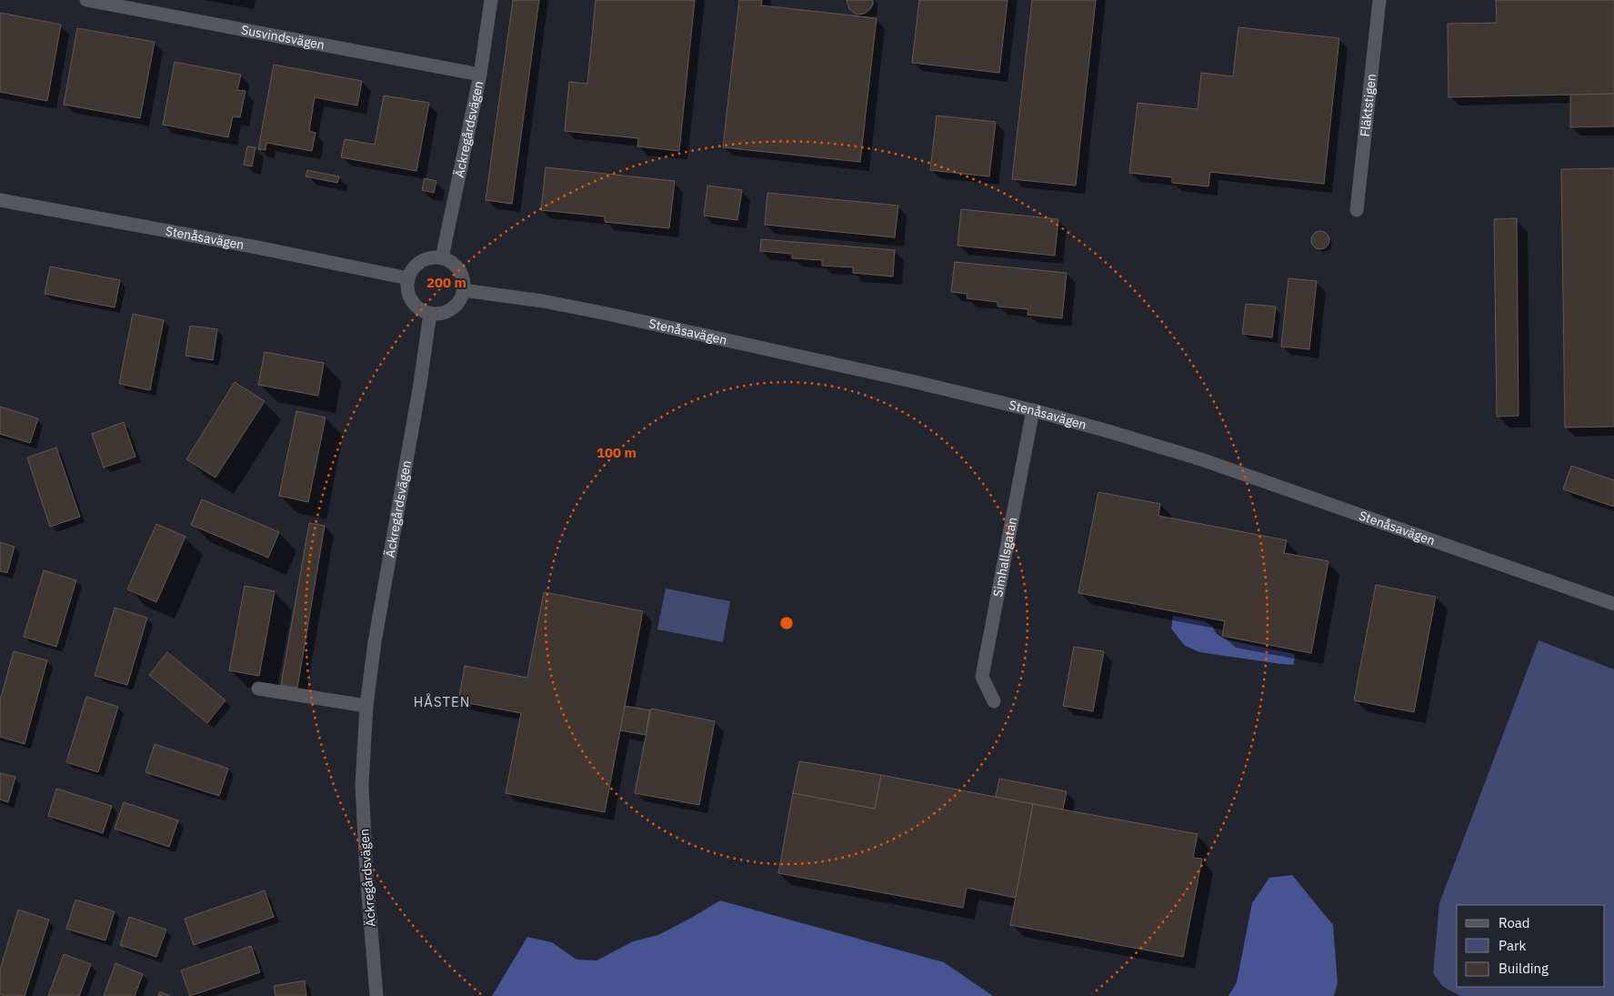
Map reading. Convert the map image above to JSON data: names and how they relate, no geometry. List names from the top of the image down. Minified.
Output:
{"streets":{"street":["Susvindsvägen","Fläktstigen","Äckregårdsvägen","Stenåsavägen","Simhallsgatan"]},"crossings":[["Susvindsvägen","Äckregårdsvägen"],["Äckregårdsvägen","Stenåsavägen"],["Stenåsavägen","Simhallsgatan"]],"districts":["HÅSTEN"],"legend":["Road","Park","Building"],"rings":["200 m","100 m"]}
